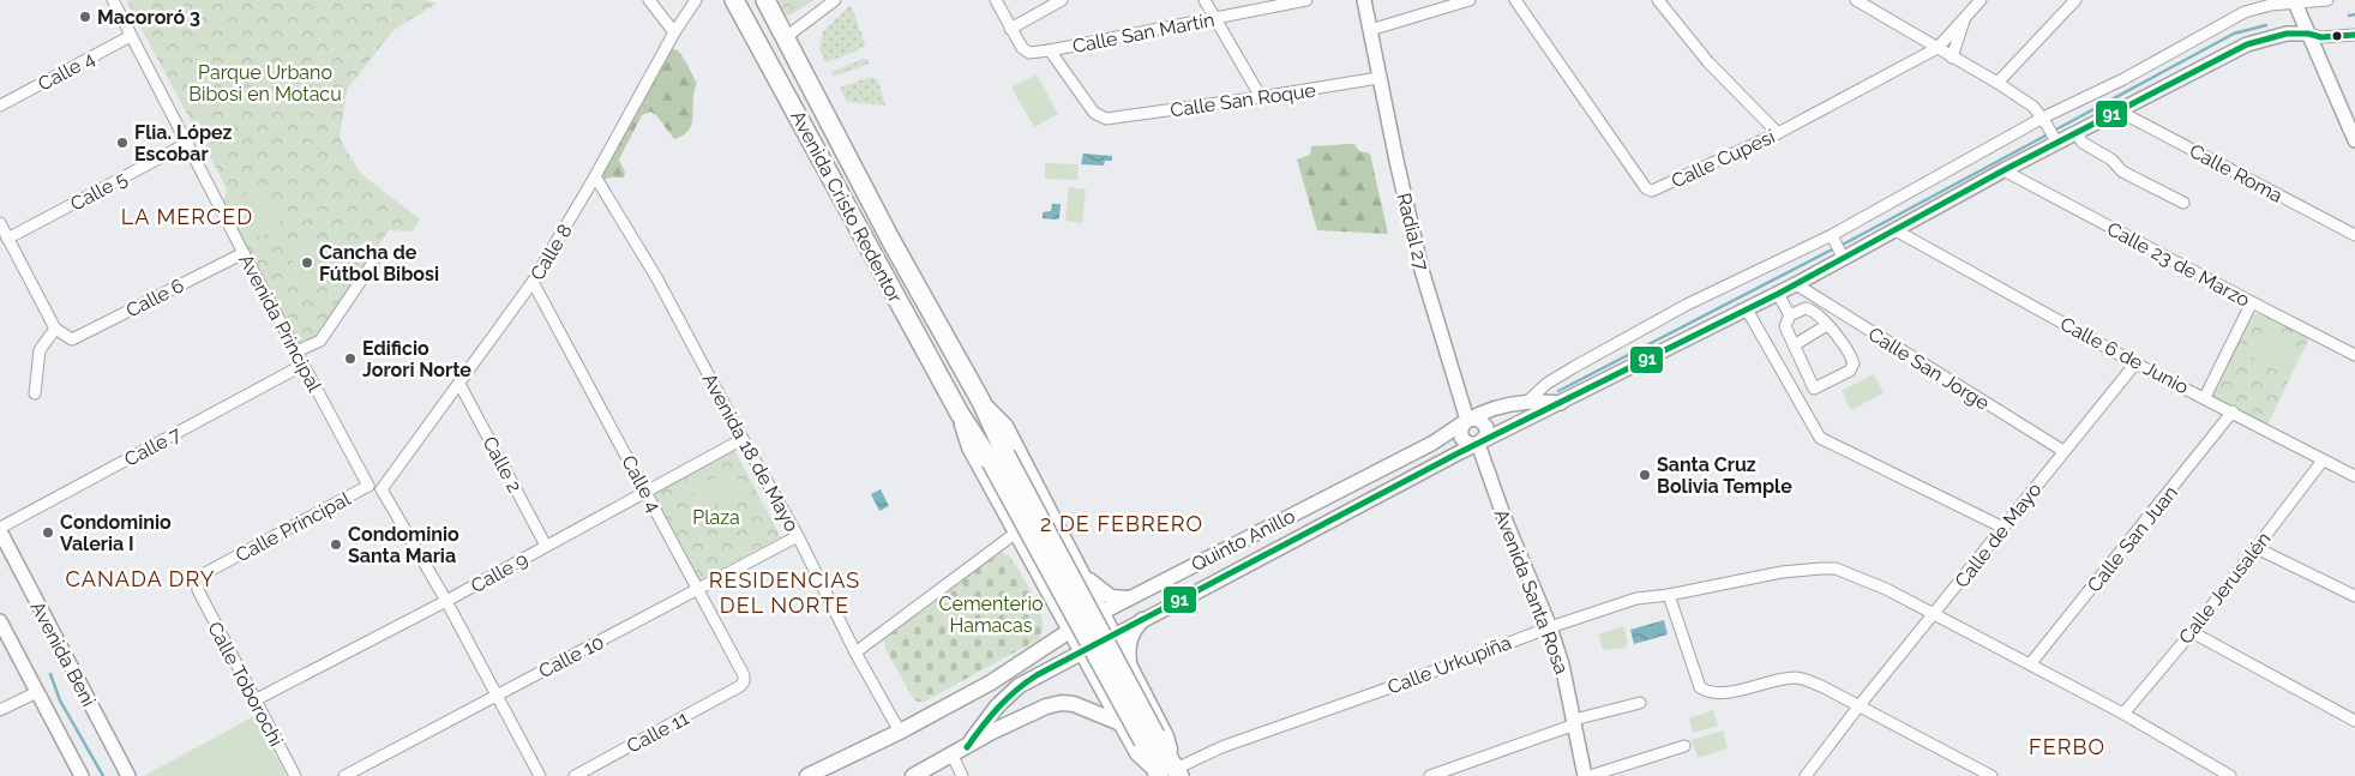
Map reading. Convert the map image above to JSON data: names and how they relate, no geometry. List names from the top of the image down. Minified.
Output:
{"streets":{"highway":["Avenida Cristo Redentor"],"main road":["Quinto Anillo"],"street":["Calle San Martín","Calle 4","Calle San Roque","Calle Cupesí","Calle Roma","Calle 5","Radial 27","Calle 8","Calle 23 de Marzo","Calle 6","Avenida Principal","Calle 6 de Junio","Calle San Jorge","Calle 7","Avenida 18 de Mayo","Calle 2","Calle Principal","Calle de Mayo","Calle San Juan","Calle 9","Calle Jerusalén","Avenida Santa Rosa","Avenida Beni","Calle 10","Calle Urkupiña","Calle Toborochi","Calle 11"]},"crossings":[["Calle San Martín","Calle San Roque"],["Calle 4","Calle 8"],["Calle 4","Avenida Principal"],["Calle 4","Calle 9"],["Calle 4","Calle 10"],["Calle 4","Calle 11"],["Calle San Roque","Radial 27"],["Calle Roma","Quinto Anillo"],["Calle 5","Avenida Principal"],["Avenida Cristo Redentor","Quinto Anillo"],["Avenida Cristo Redentor","Calle Urkupiña"],["Radial 27","Quinto Anillo"],["Radial 27","Avenida Santa Rosa"],["Calle 8","Avenida 18 de Mayo"],["Calle 8","Calle 2"],["Calle 23 de Marzo","Quinto Anillo"],["Calle 6","Avenida Principal"],["Avenida Principal","Calle 7"],["Avenida Principal","Calle Principal"],["Calle 6 de Junio","Calle de Mayo"],["Calle 6 de Junio","Calle San Juan"],["Calle 6 de Junio","Quinto Anillo"],["Calle 6 de Junio","Calle Jerusalén"],["Calle San Jorge","Calle de Mayo"],["Calle San Jorge","Quinto Anillo"],["Calle 7","Avenida Beni"],["Avenida 18 de Mayo","Quinto Anillo"],["Avenida 18 de Mayo","Calle 9"],["Avenida 18 de Mayo","Calle 10"],["Calle 2","Calle 9"],["Calle Principal","Calle Toborochi"],["Calle de Mayo","Calle Urkupiña"],["Calle San Juan","Calle Urkupiña"],["Quinto Anillo","Avenida Santa Rosa"],["Calle 9","Calle Toborochi"],["Calle Jerusalén","Calle Urkupiña"],["Avenida Santa Rosa","Calle Urkupiña"]],"districts":["LA MERCED","2 DE FEBRERO","CANADA DRY","RESIDENCIAS DEL NORTE","FERBO"],"parks":["Parque Urbano Bibosi en Motacu","Plaza","Cementerio Hamacas"],"places":["Macororó 3","Flia. López Escobar","Cancha de Fútbol Bibosi","Edificio Jorori Norte","Santa Cruz Bolivia Temple","Condominio Valeria I","Condominio Santa Maria"],"lines":["transit line 91"]}
